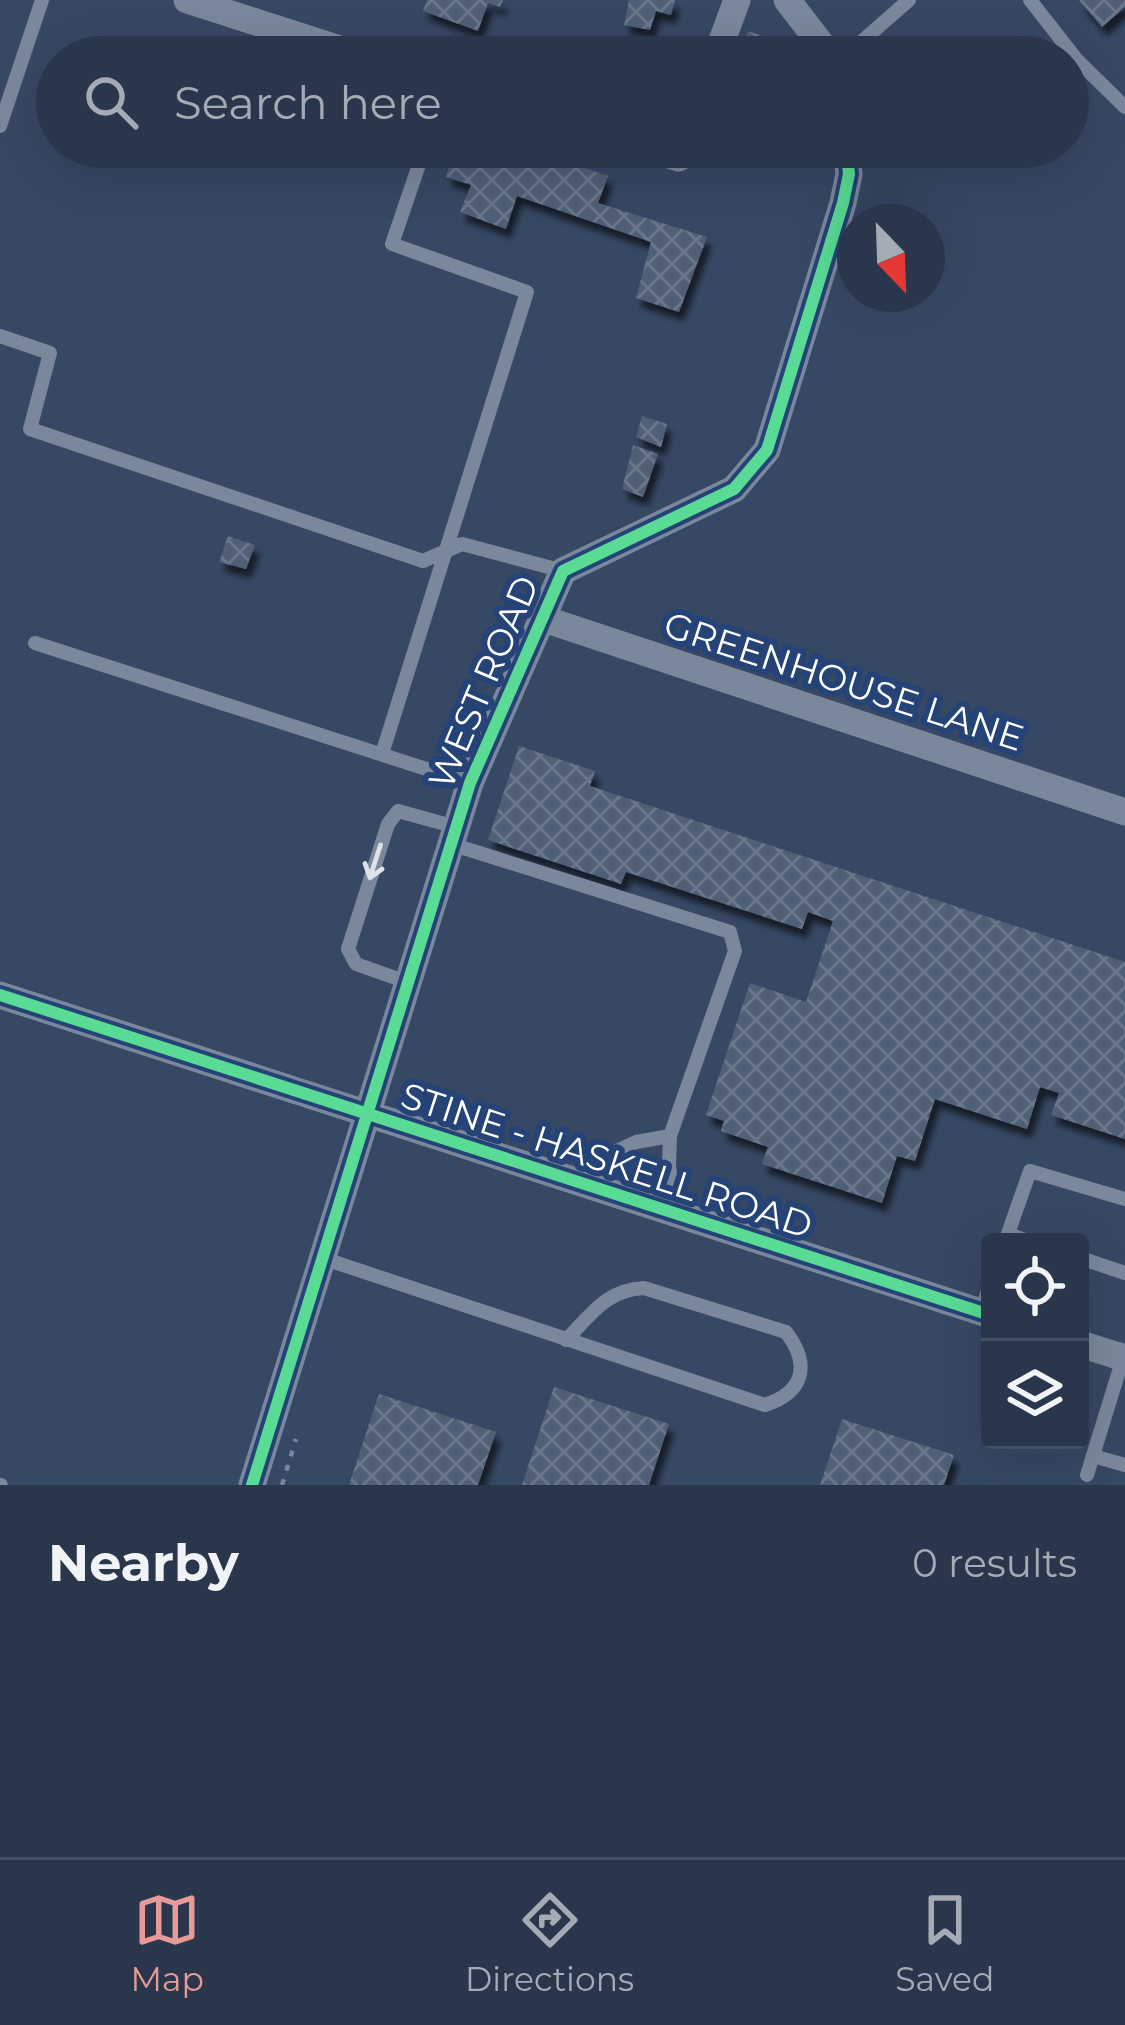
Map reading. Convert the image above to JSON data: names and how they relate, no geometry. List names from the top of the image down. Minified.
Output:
{"streets":{"street":["GREENHOUSE LANE","WEST ROAD","STINE - HASKELL ROAD"]},"crossings":[["GREENHOUSE LANE","WEST ROAD"],["WEST ROAD","STINE - HASKELL ROAD"]],"north":"bottom right","page":{"search":"Search here","heading":["Nearby","0 results"],"nav":["Map","Directions","Saved"]}}
